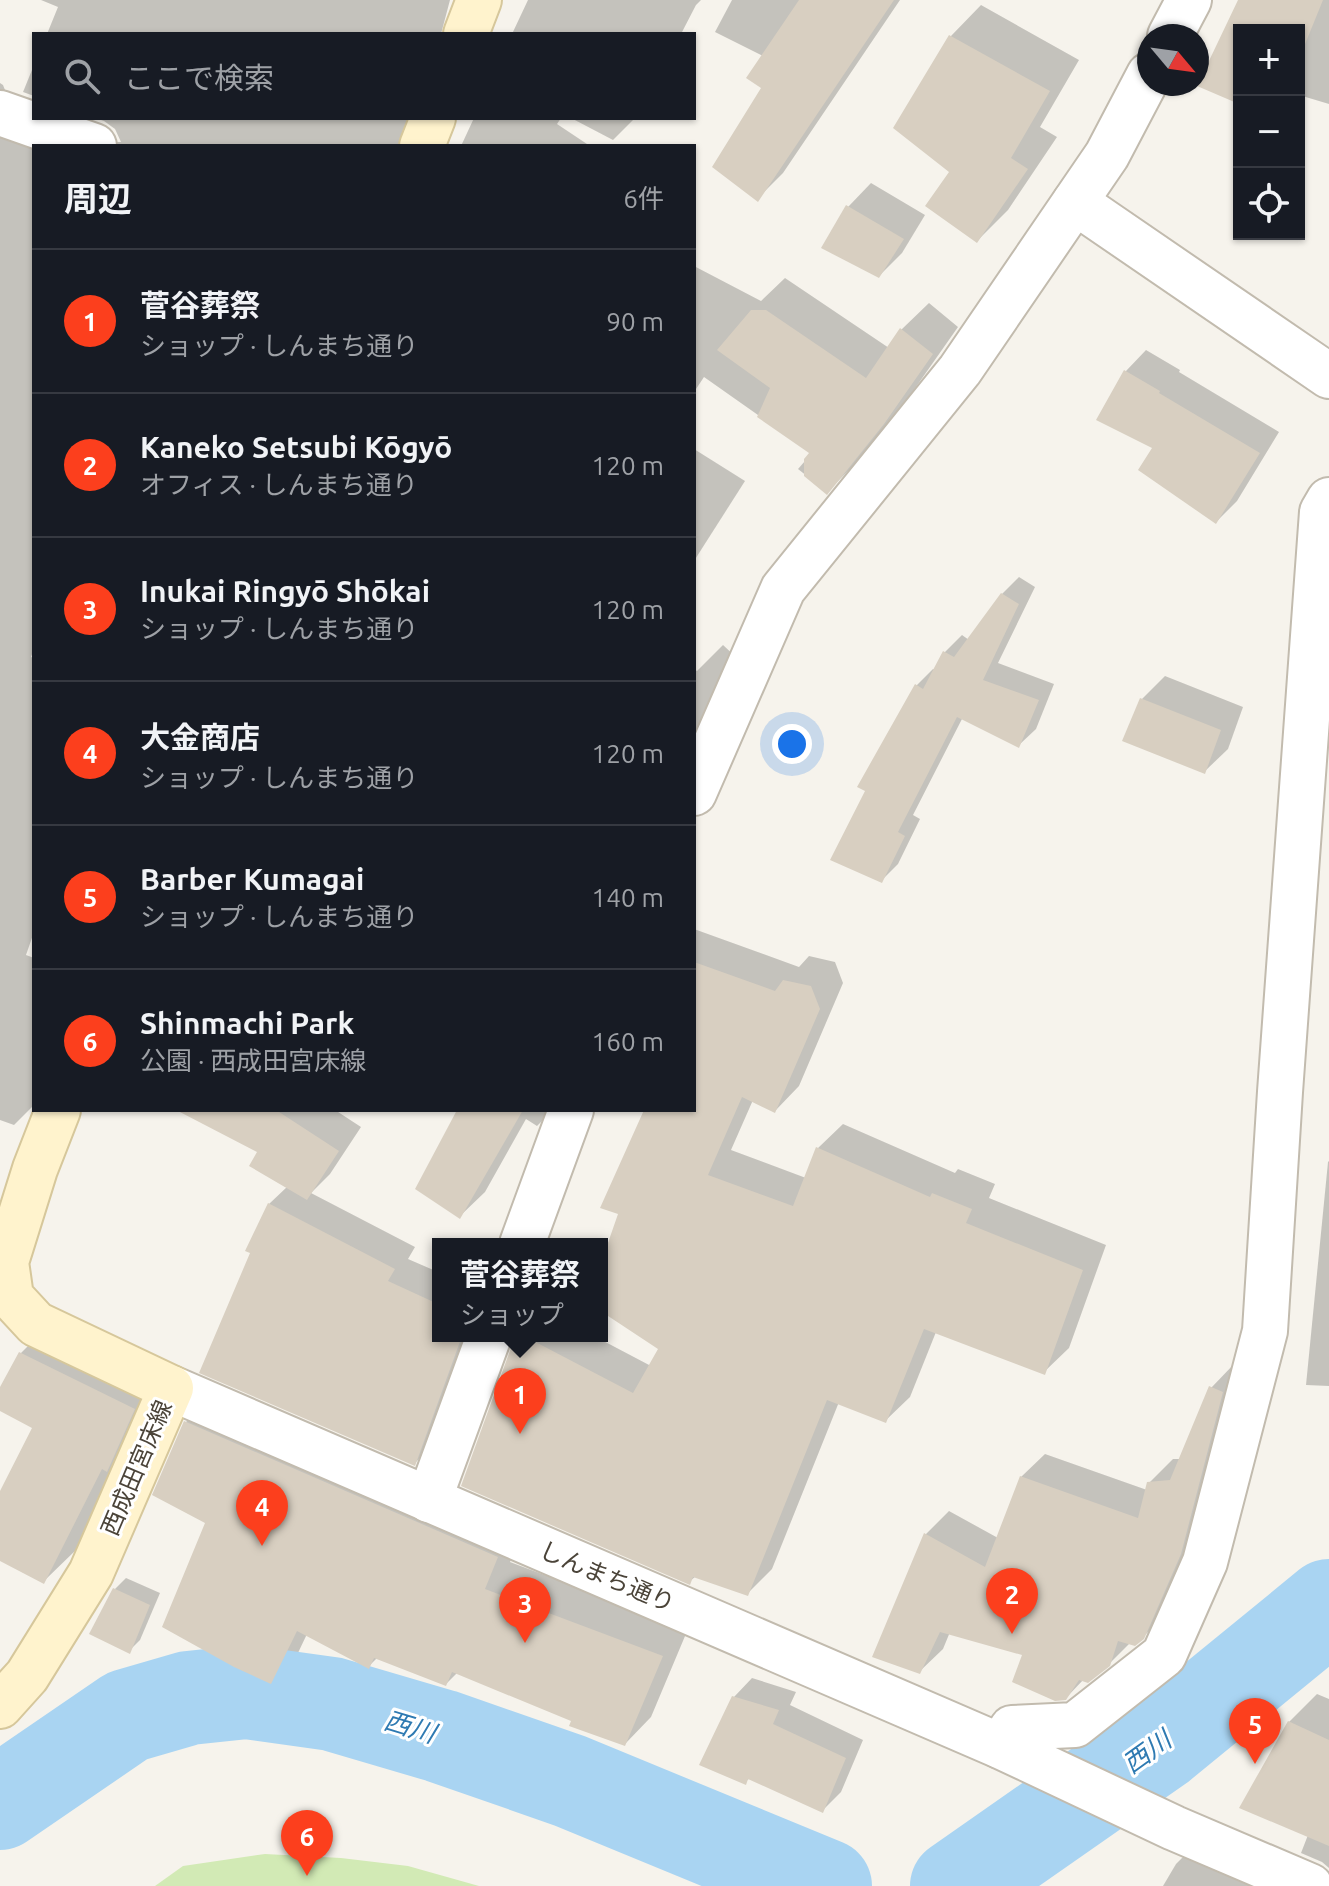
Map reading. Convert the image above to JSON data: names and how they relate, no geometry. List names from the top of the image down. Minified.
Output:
{"streets":{"main road":["西成田宮床線"],"street":["しんまち通り"]},"crossings":[["西成田宮床線","しんまち通り"]],"water":["西川"],"north":"bottom right","page":{"map_buttons":["+","−"],"search":"ここで検索","heading":["周辺","6件"],"list":[{"mark":"1","name":"菅谷葬祭","note":"ショップ · しんまち通り","value":"90 m"},{"mark":"2","name":"Kaneko Setsubi Kōgyō","note":"オフィス · しんまち通り","value":"120 m"},{"mark":"3","name":"Inukai Ringyō Shōkai","note":"ショップ · しんまち通り","value":"120 m"},{"mark":"4","name":"大金商店","note":"ショップ · しんまち通り","value":"120 m"},{"mark":"5","name":"Barber Kumagai","note":"ショップ · しんまち通り","value":"140 m"},{"mark":"6","name":"Shinmachi Park","note":"公園 · 西成田宮床線","value":"160 m"}],"popup":["菅谷葬祭","ショップ"],"pins":["1","4","2","3","5","6"]}}
